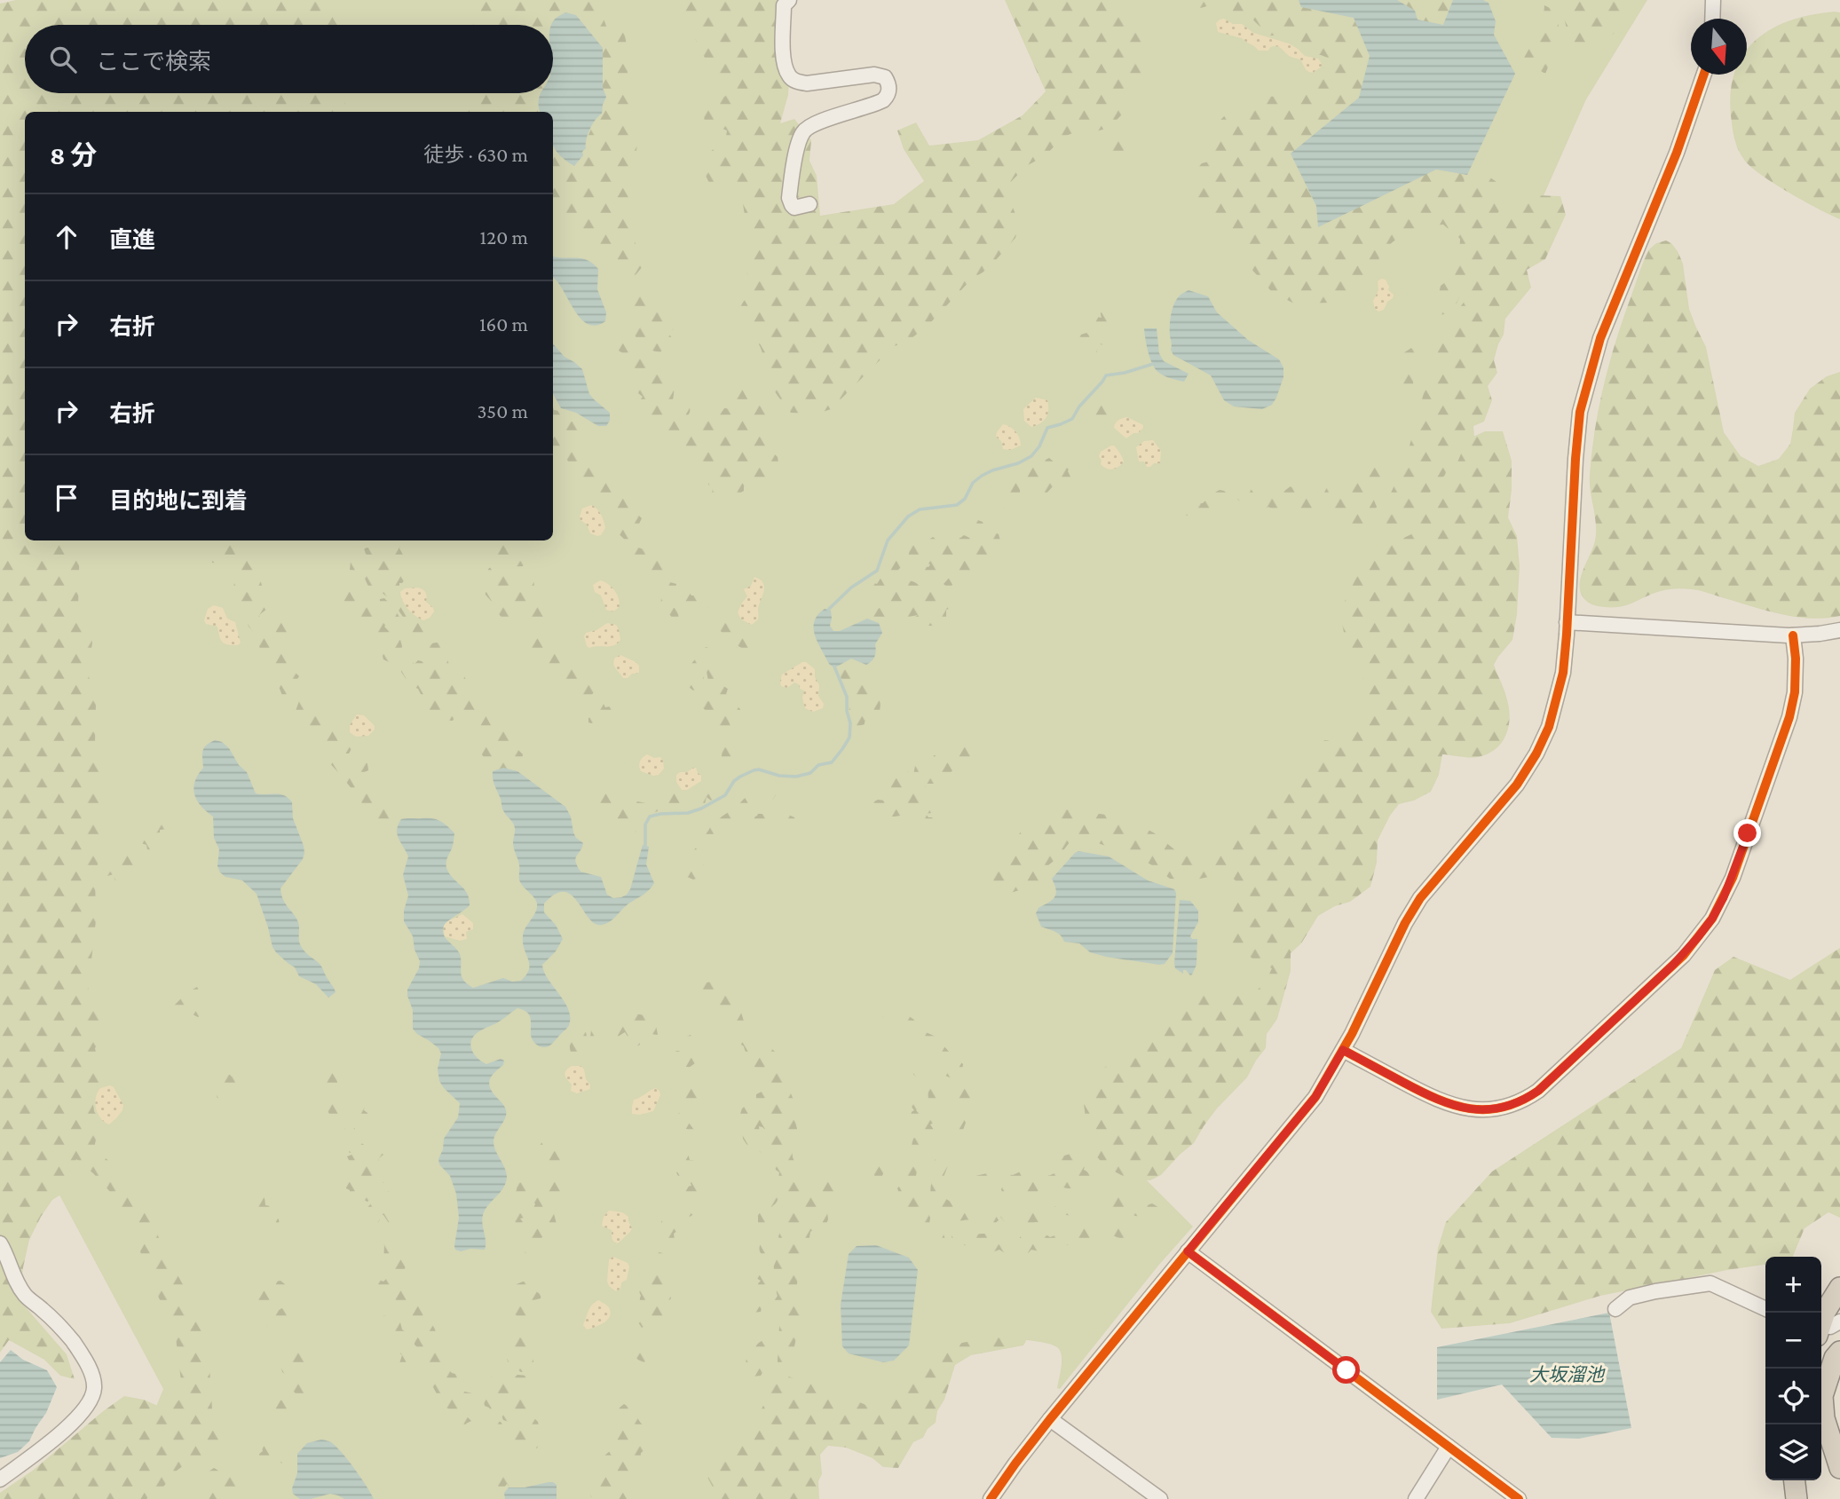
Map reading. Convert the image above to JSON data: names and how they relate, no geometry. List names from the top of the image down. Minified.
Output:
{"water":["大坂溜池"],"north":"bottom","page":{"search":"ここで検索","heading":["8 分","徒歩 · 630 m"],"list":[["直進","120 m"],["右折","160 m"],["右折","350 m"],"目的地に到着"],"map_buttons":["+","−"]}}
